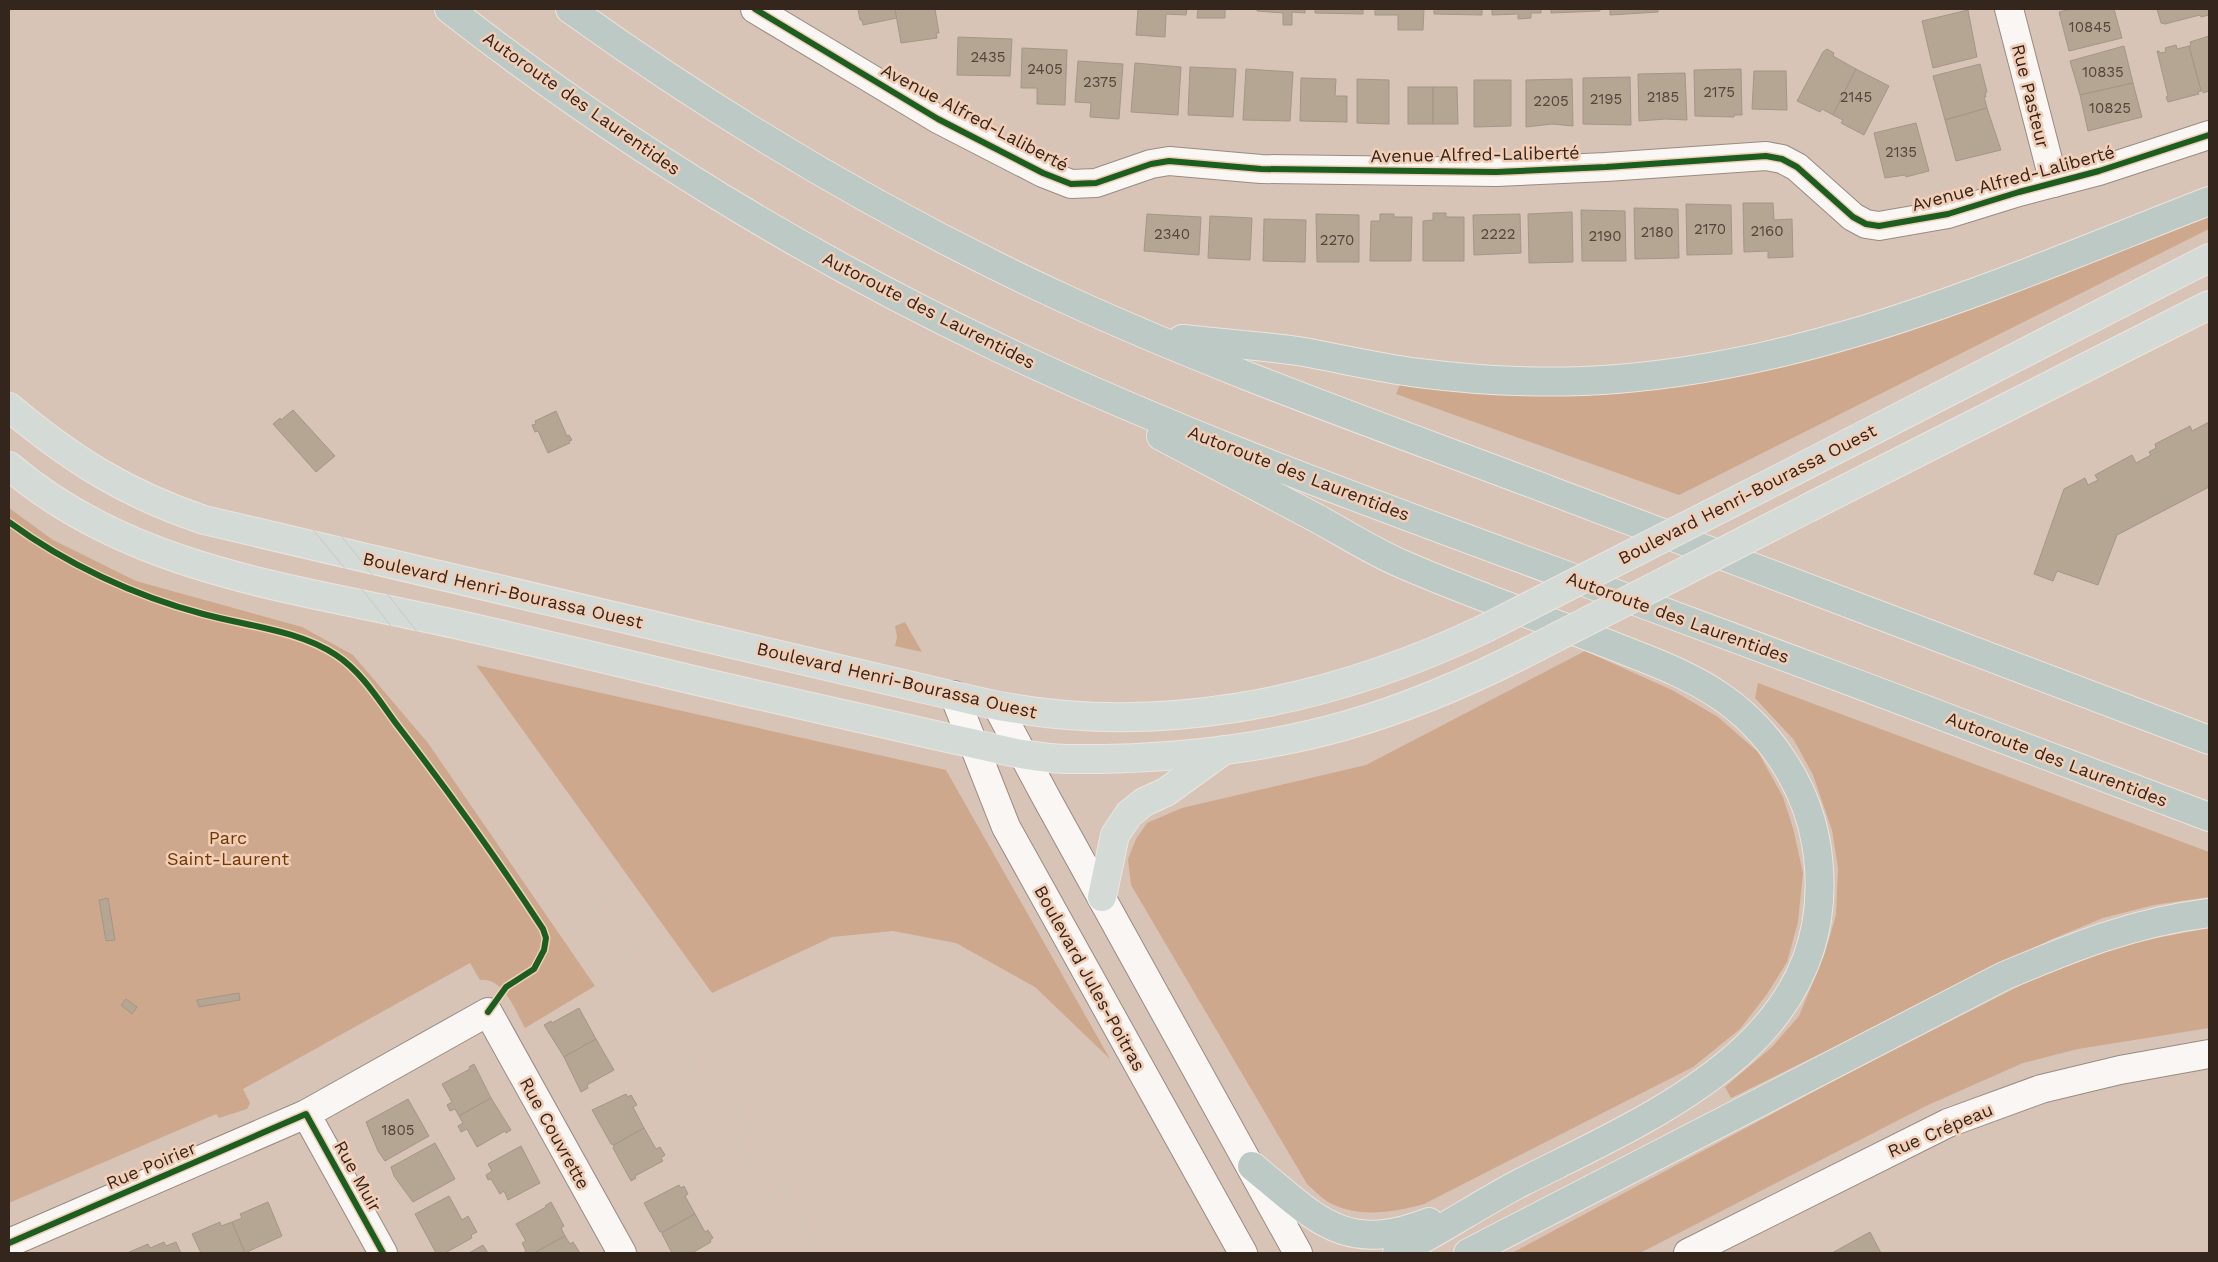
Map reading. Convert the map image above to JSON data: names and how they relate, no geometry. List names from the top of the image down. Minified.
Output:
{"streets":{"highway":["Autoroute des Laurentides"],"main road":["Boulevard Henri-Bourassa Ouest"],"street":["Rue Pasteur","Avenue Alfred-Laliberté","Boulevard Jules-Poitras","Rue Crépeau","Rue Couvrette","Rue Poirier","Rue Muir"]},"crossings":[["Rue Pasteur","Avenue Alfred-Laliberté"],["Boulevard Henri-Bourassa Ouest","Boulevard Jules-Poitras"],["Rue Couvrette","Rue Poirier"],["Rue Poirier","Rue Muir"]],"parks":["Parc Saint-Laurent"],"house_numbers":["10845","2435","2405","10835","2375","2175","2185","2145","2195","2205","10825","2135","2170","2160","2180","2340","2222","2190","2270","1805"]}
